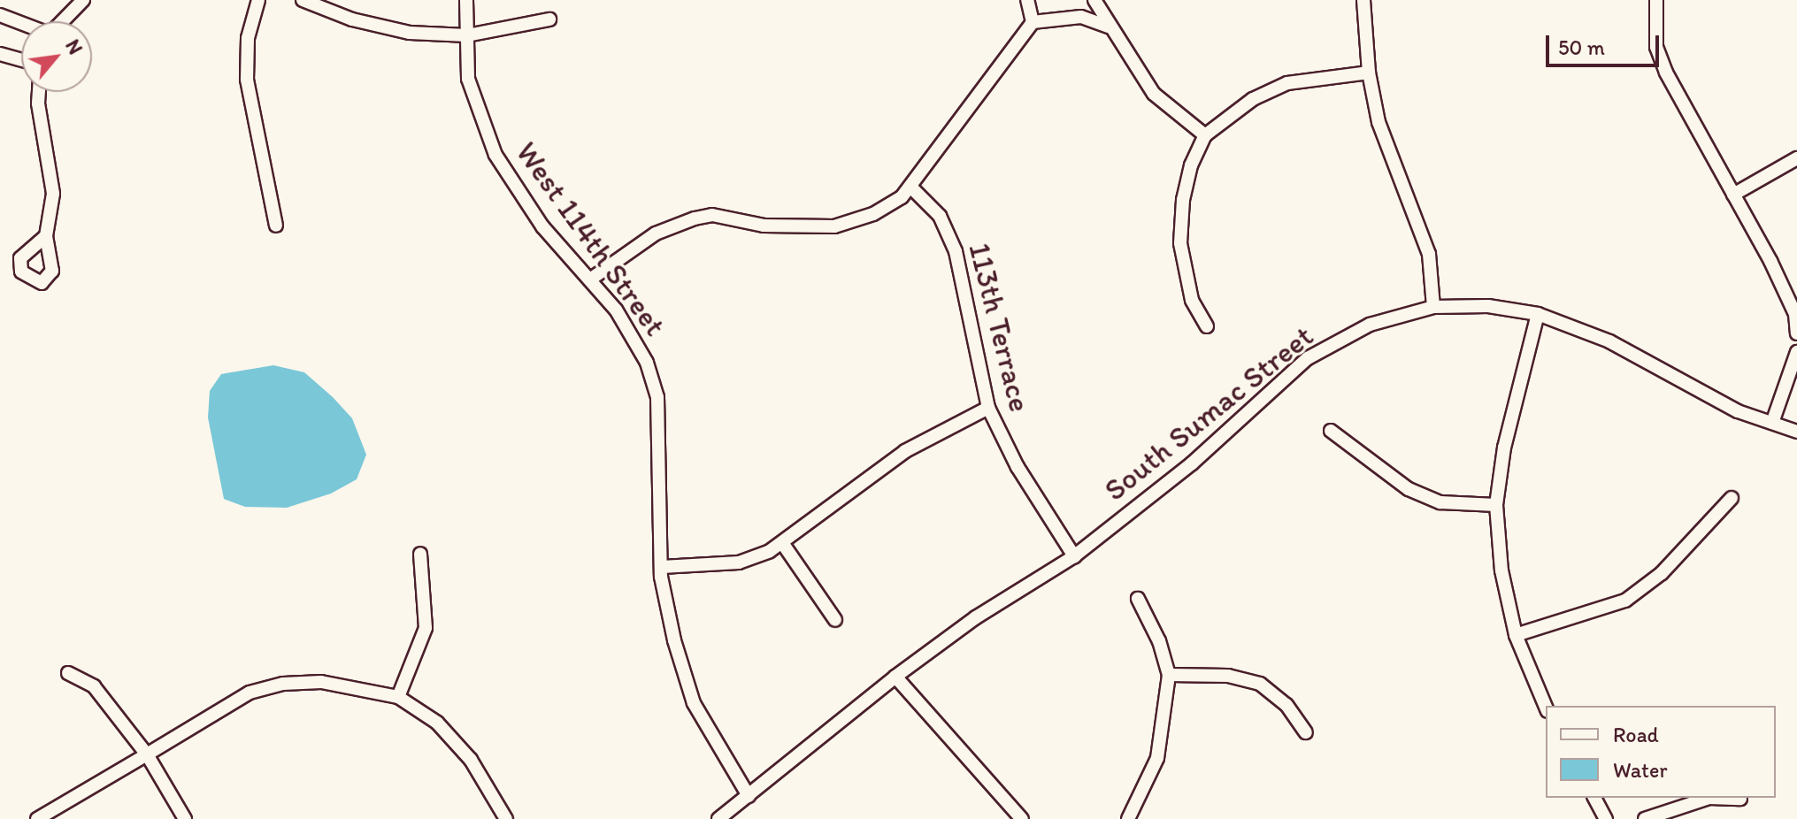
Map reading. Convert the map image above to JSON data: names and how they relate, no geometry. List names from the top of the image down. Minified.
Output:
{"streets":{"street":["West 114th Street","113th Terrace","South Sumac Street"]},"crossings":[["West 114th Street","South Sumac Street"],["113th Terrace","South Sumac Street"]],"legend":["Road","Water"],"scale_bar":"50 m","north":"top right"}
